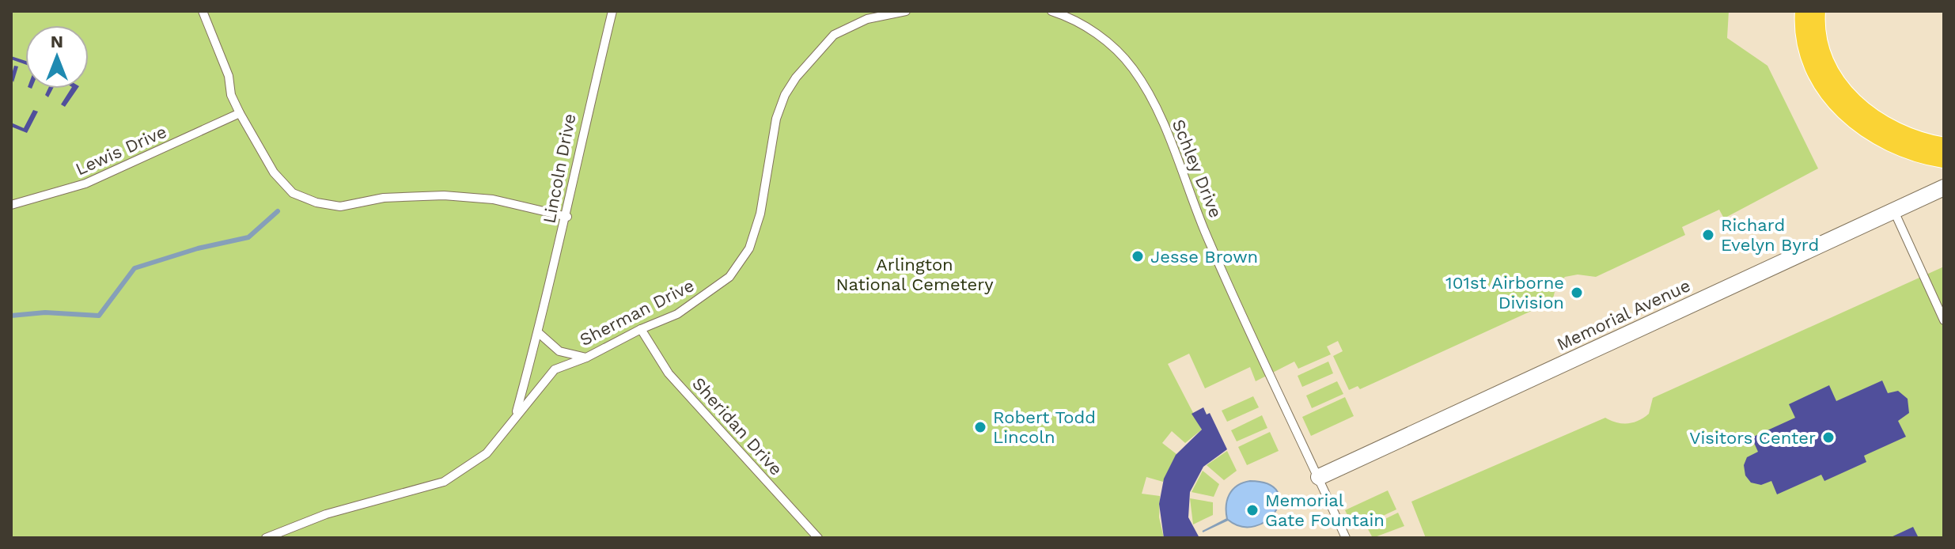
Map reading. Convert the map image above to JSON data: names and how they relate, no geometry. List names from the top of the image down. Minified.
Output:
{"streets":{"street":["Memorial Avenue"],"lane":["Lewis Drive","Lincoln Drive","Schley Drive","Sherman Drive","Sheridan Drive"]},"crossings":[["Lincoln Drive","Sherman Drive"],["Schley Drive","Memorial Avenue"],["Sherman Drive","Sheridan Drive"]],"parks":["Arlington National Cemetery"],"places":["Richard Evelyn Byrd","Jesse Brown","101st Airborne Division","Robert Todd Lincoln","Visitors Center","Memorial Gate Fountain"],"north":"top"}
